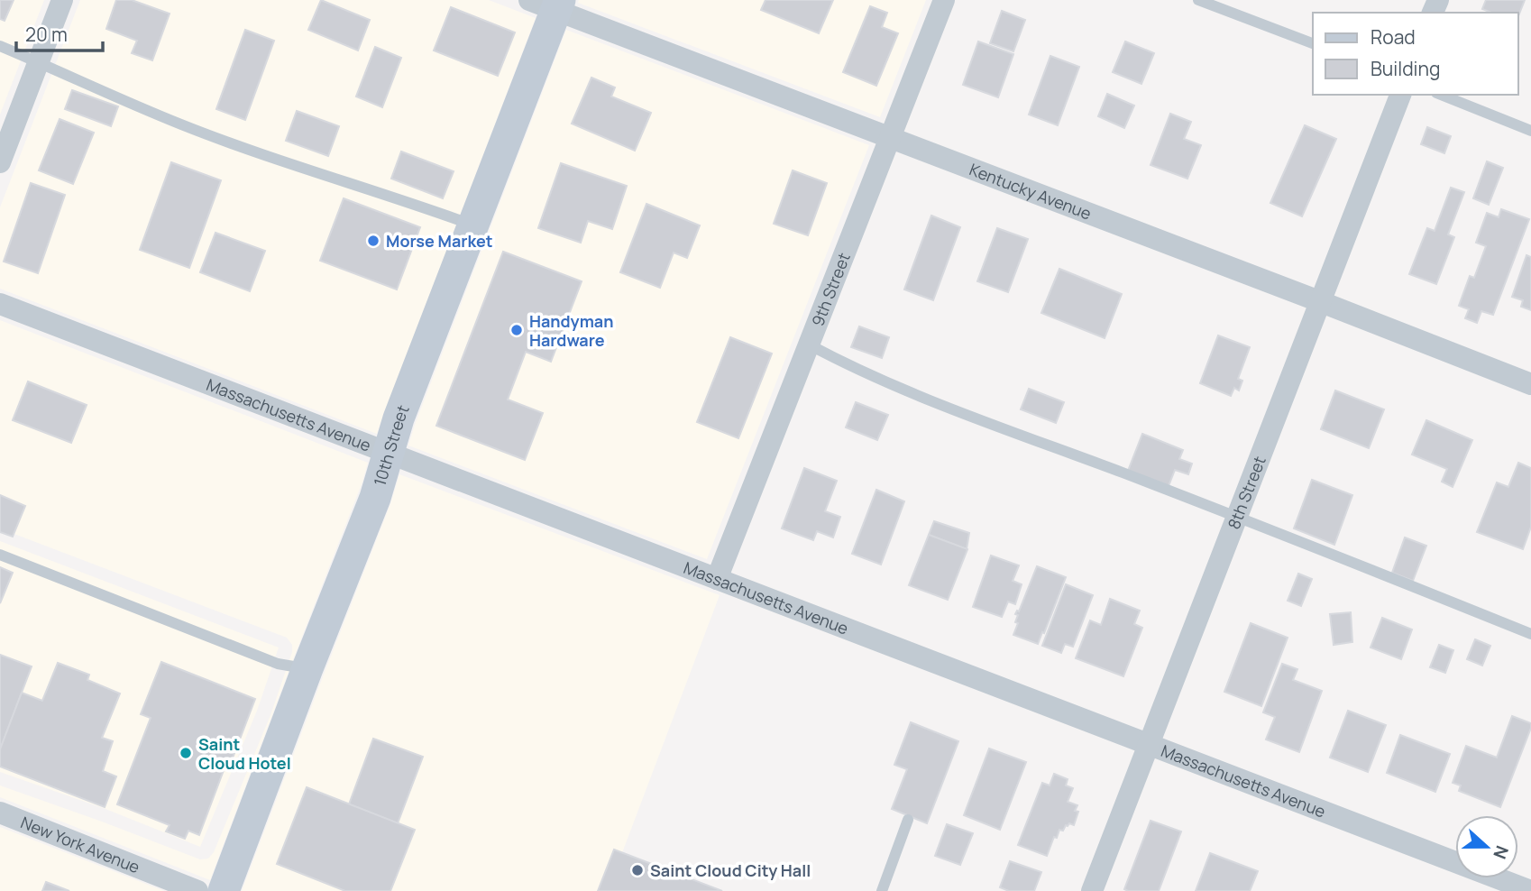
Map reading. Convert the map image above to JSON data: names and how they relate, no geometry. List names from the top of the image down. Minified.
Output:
{"streets":{"street":["Kentucky Avenue","9th Street","Massachusetts Avenue","10th Street","8th Street","New York Avenue"]},"crossings":[["Kentucky Avenue","9th Street"],["Kentucky Avenue","10th Street"],["Kentucky Avenue","8th Street"],["9th Street","Massachusetts Avenue"],["Massachusetts Avenue","10th Street"],["Massachusetts Avenue","8th Street"]],"places":["Morse Market","Handyman Hardware","Saint Cloud Hotel","Saint Cloud City Hall"],"legend":["Road","Building"],"scale_bar":"20 m","north":"right"}
